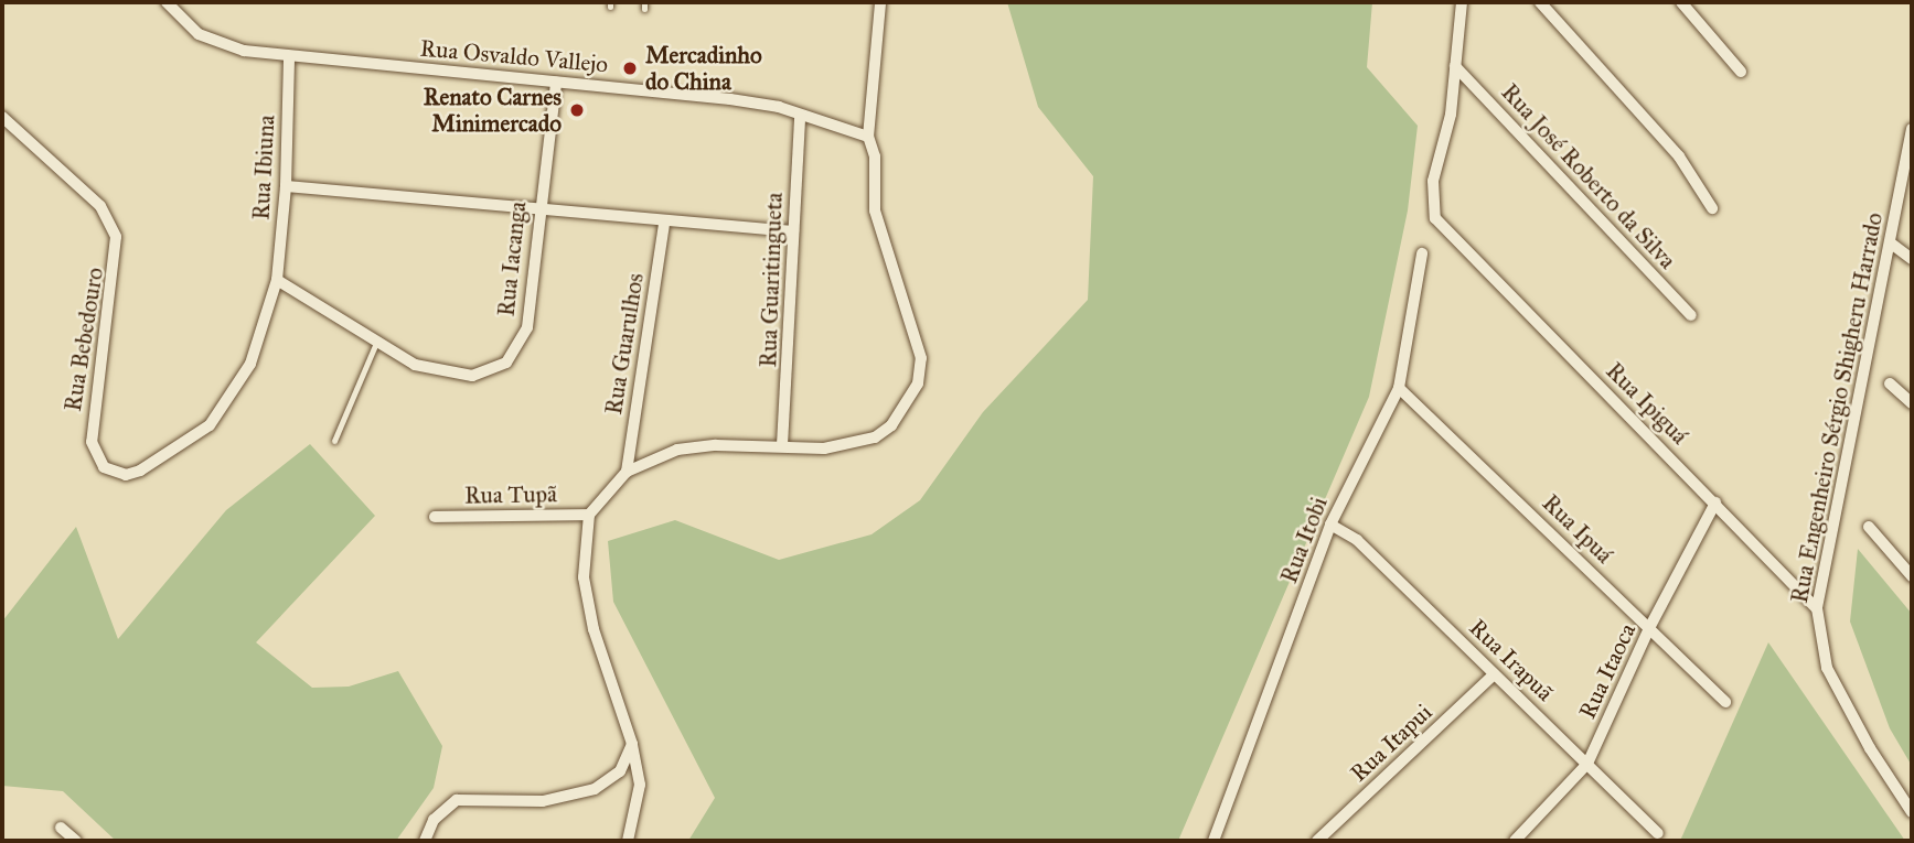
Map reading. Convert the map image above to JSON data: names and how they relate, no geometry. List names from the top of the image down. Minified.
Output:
{"streets":{"street":["Rua Osvaldo Vallejo","Rua Ibiuna","Rua José Roberto da Silva","Rua Iacanga","Rua Guaritingueta","Rua Bebedouro","Rua Guarulhos","Rua Ipiguá","Rua Engenheiro Sérgio Shigheru Harrado","Rua Tupã","Rua Ipuá","Rua Itobi","Rua Irapuã","Rua Itaoca","Rua Itapui"]},"crossings":[["Rua Osvaldo Vallejo","Rua Ibiuna"],["Rua Osvaldo Vallejo","Rua Iacanga"],["Rua Osvaldo Vallejo","Rua Guaritingueta"],["Rua Ibiuna","Rua Iacanga"],["Rua Ibiuna","Rua Bebedouro"],["Rua José Roberto da Silva","Rua Ipiguá"],["Rua Iacanga","Rua Bebedouro"],["Rua Ipiguá","Rua Engenheiro Sérgio Shigheru Harrado"],["Rua Ipiguá","Rua Itaoca"],["Rua Ipuá","Rua Itobi"],["Rua Ipuá","Rua Itaoca"],["Rua Itobi","Rua Irapuã"],["Rua Irapuã","Rua Itaoca"],["Rua Irapuã","Rua Itapui"]],"places":["Mercadinho do China","Renato Carnes Minimercado"]}
